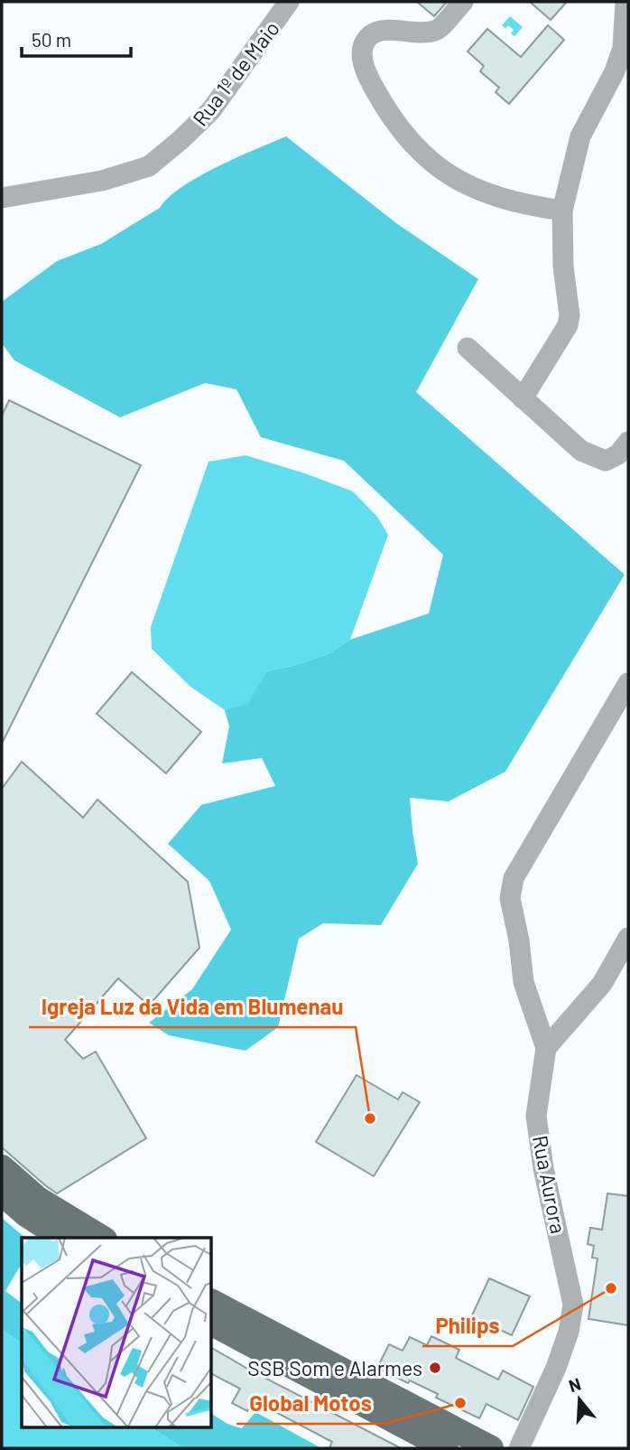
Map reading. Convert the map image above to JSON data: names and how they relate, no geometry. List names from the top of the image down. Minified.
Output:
{"streets":{"street":["Rua 1º de Maio","Rua Aurora"]},"places":["Igreja Luz da Vida em Blumenau","Philips","SSB Som e Alarmes","Global Motos"],"scale_bar":"50 m","north":"top"}
